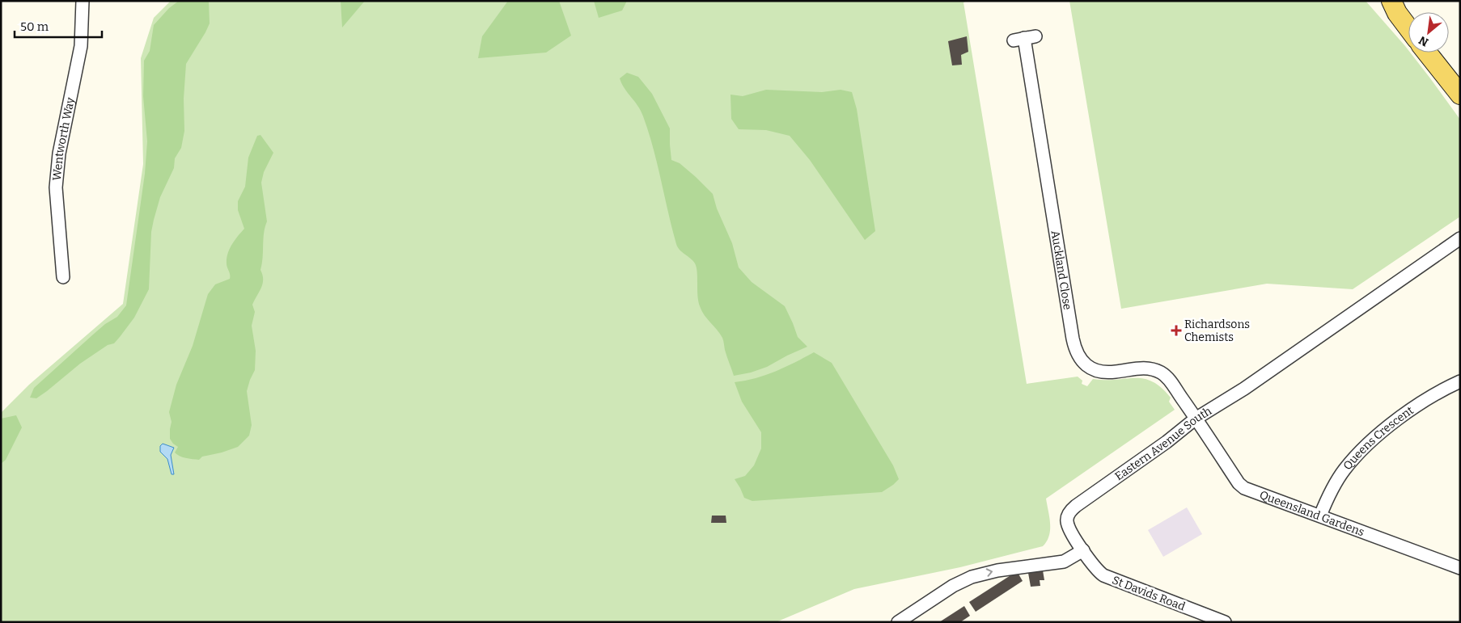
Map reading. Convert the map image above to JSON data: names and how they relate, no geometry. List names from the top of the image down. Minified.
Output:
{"streets":{"street":["Wentworth Way","Auckland Close","Queens Crescent","Eastern Avenue South","Queensland Gardens","St Davids Road"]},"crossings":[["Auckland Close","Eastern Avenue South"],["Auckland Close","Queensland Gardens"],["Queens Crescent","Queensland Gardens"],["Eastern Avenue South","Queensland Gardens"],["Eastern Avenue South","St Davids Road"]],"places":{"health":["Richardsons Chemists"]},"scale_bar":"50 m","north":"bottom left"}
